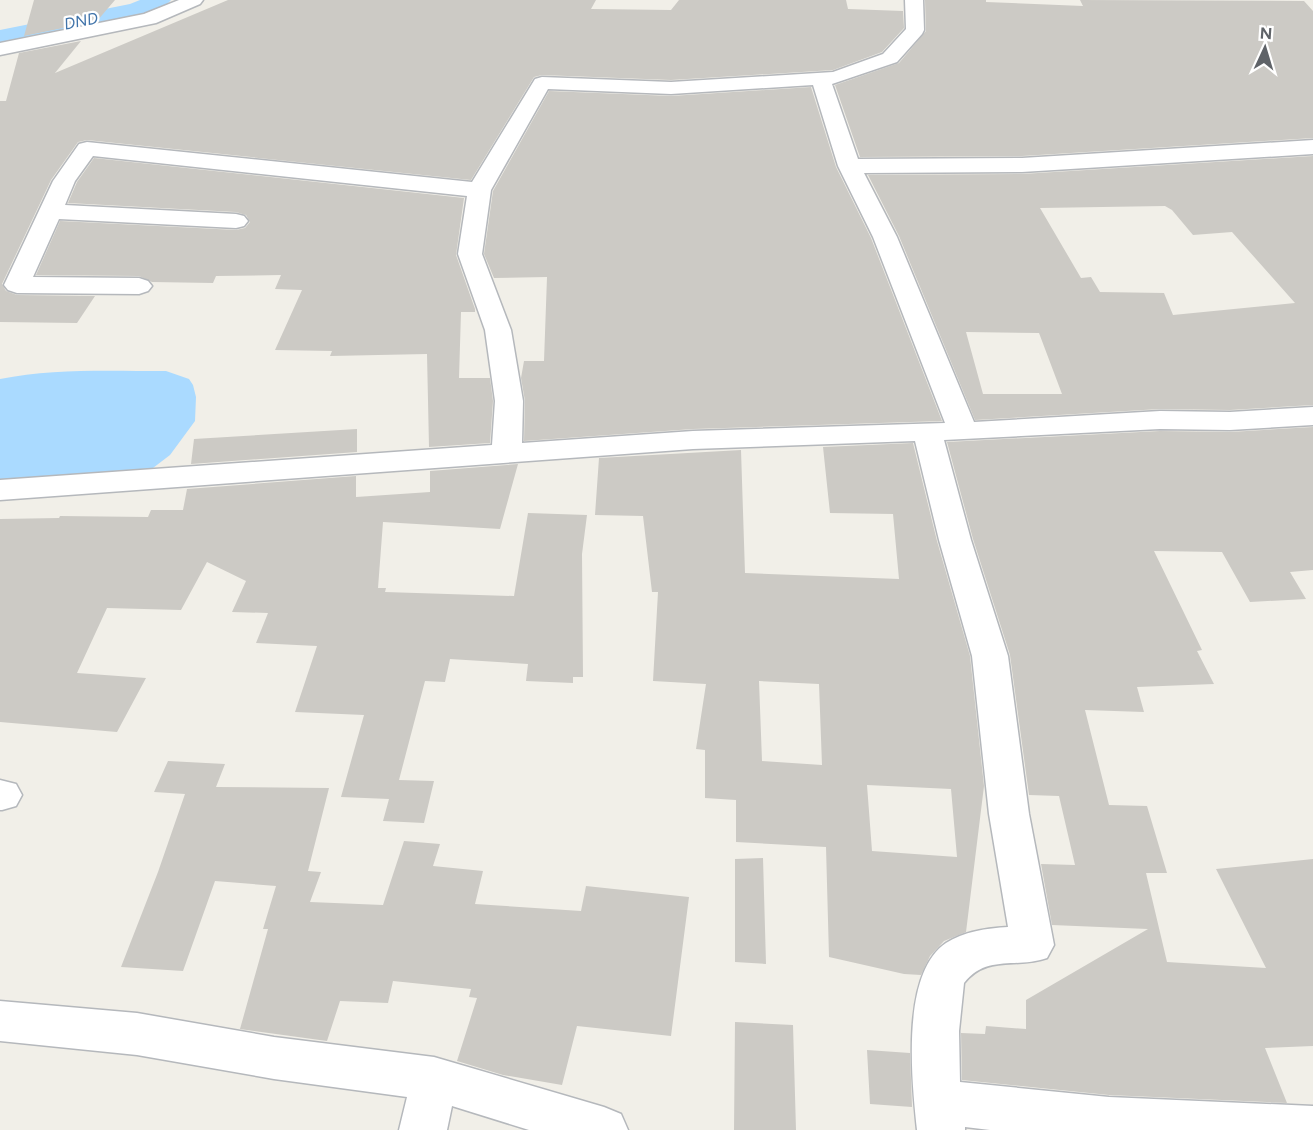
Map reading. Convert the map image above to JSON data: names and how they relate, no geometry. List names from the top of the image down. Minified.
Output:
{"water":["DND"],"north":"top"}
